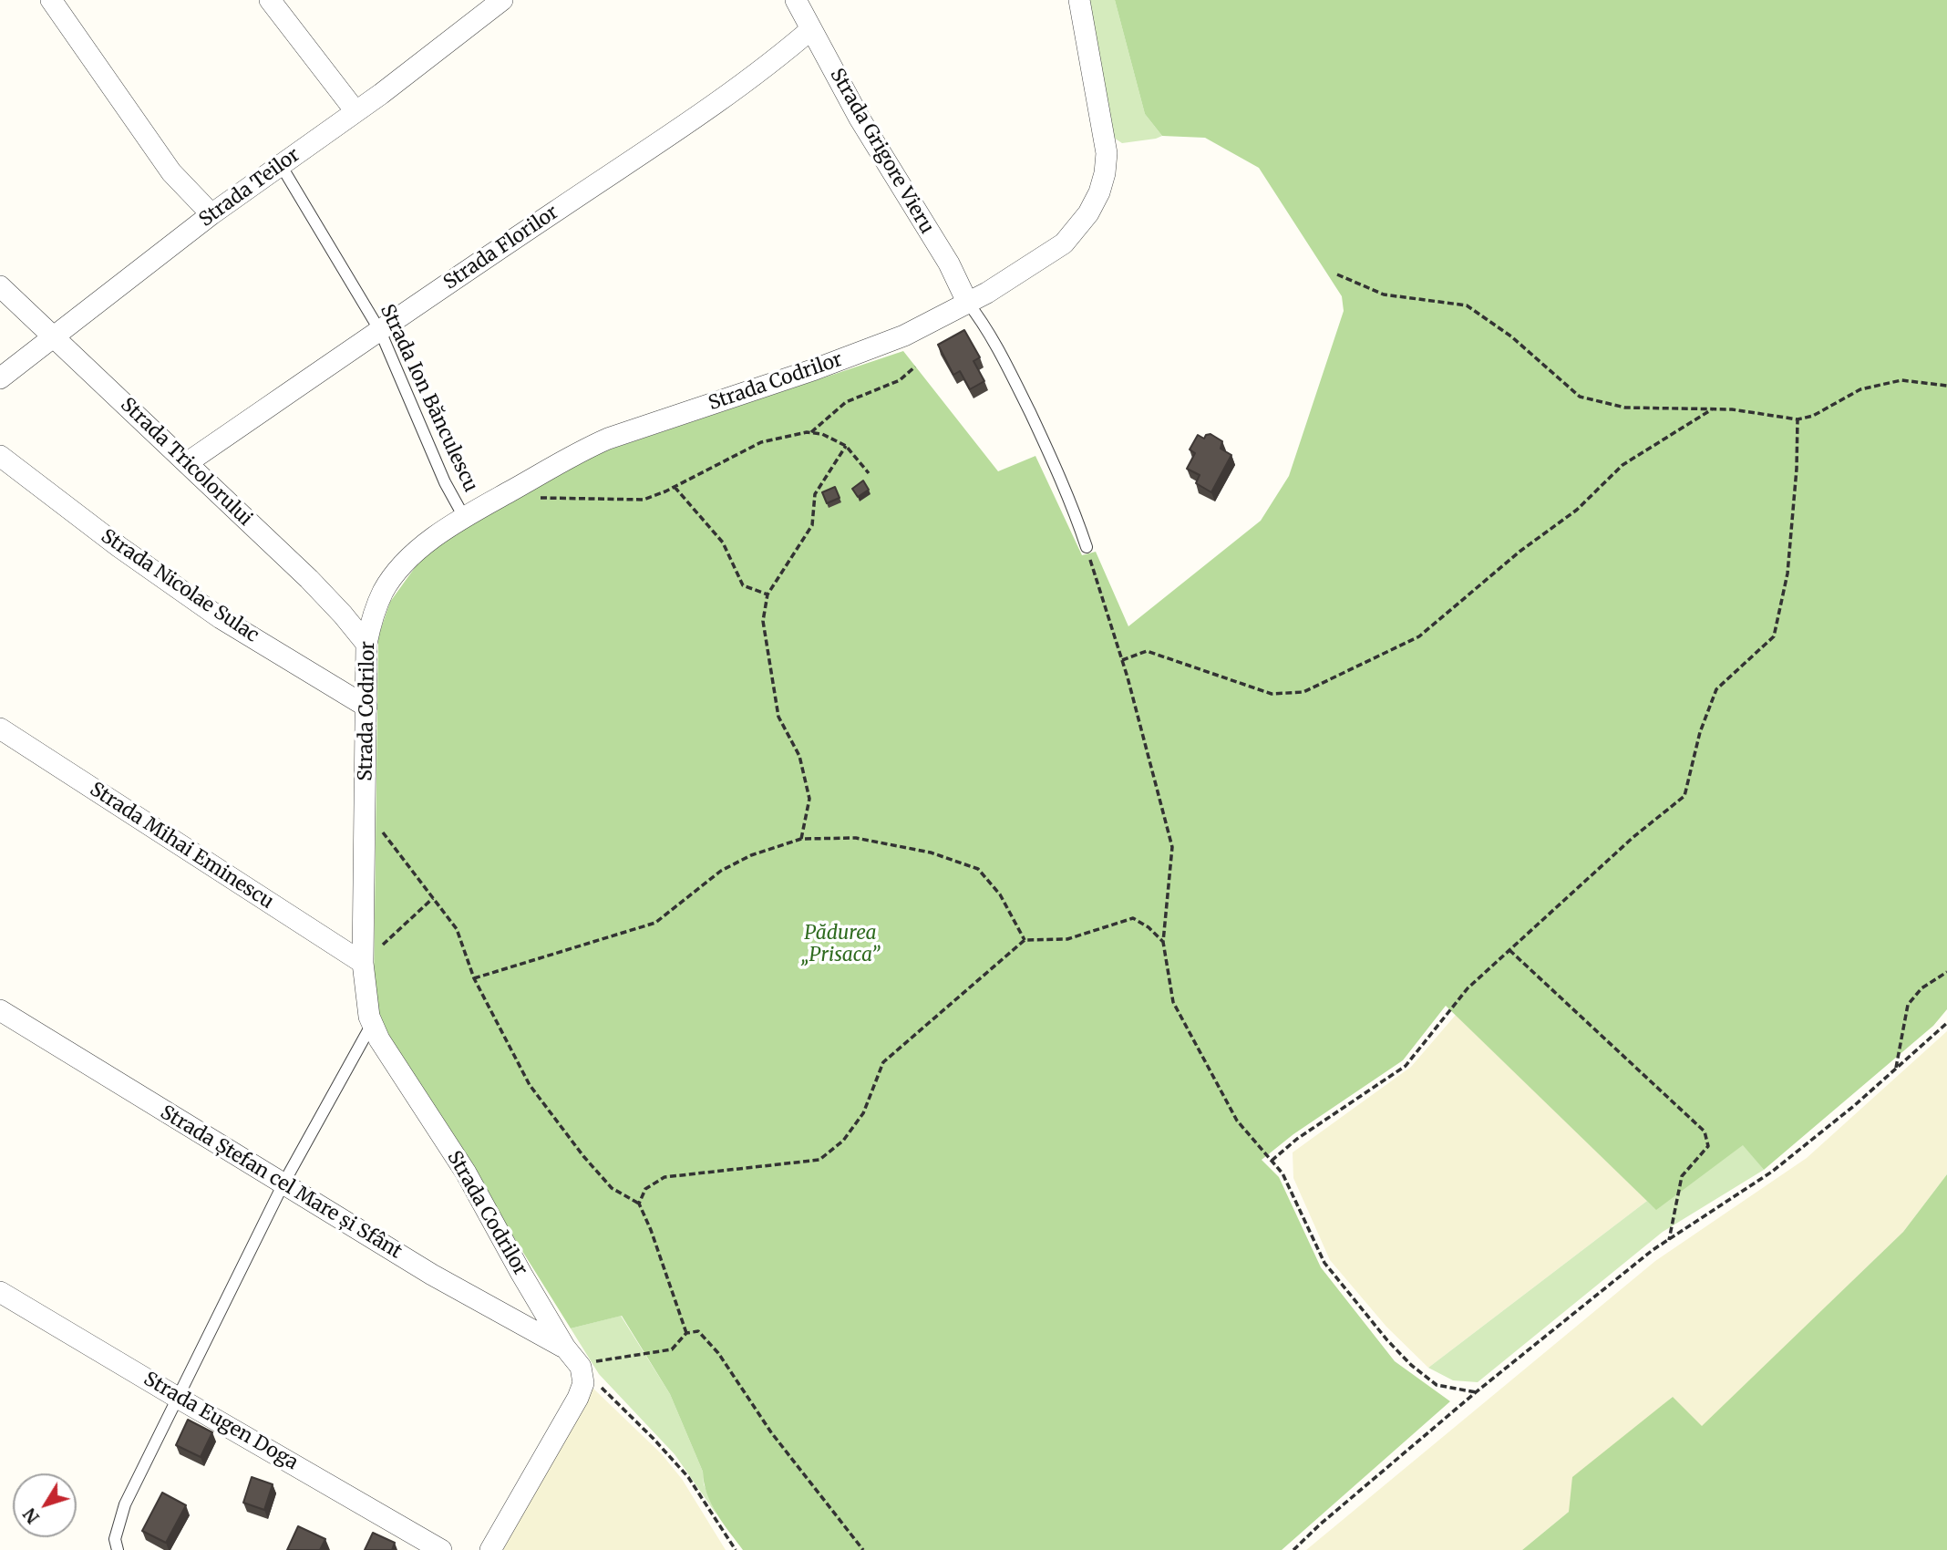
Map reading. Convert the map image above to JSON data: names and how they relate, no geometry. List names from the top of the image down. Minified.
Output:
{"streets":{"street":["Strada Grigore Vieru","Strada Teilor","Strada Florilor","Strada Codrilor","Strada Tricolorului","Strada Nicolae Sulac","Strada Mihai Eminescu","Strada Ștefan cel Mare și Sfânt","Strada Eugen Doga"],"lane":["Strada Ion Bănculescu"]},"crossings":[["Strada Grigore Vieru","Strada Florilor"],["Strada Grigore Vieru","Strada Codrilor"],["Strada Teilor","Strada Ion Bănculescu"],["Strada Teilor","Strada Tricolorului"],["Strada Florilor","Strada Ion Bănculescu"],["Strada Florilor","Strada Tricolorului"],["Strada Codrilor","Strada Ion Bănculescu"],["Strada Codrilor","Strada Tricolorului"],["Strada Codrilor","Strada Nicolae Sulac"],["Strada Codrilor","Strada Mihai Eminescu"],["Strada Codrilor","Strada Ștefan cel Mare și Sfânt"]],"parks":["Pădurea „Prisaca”"],"north":"bottom left"}
